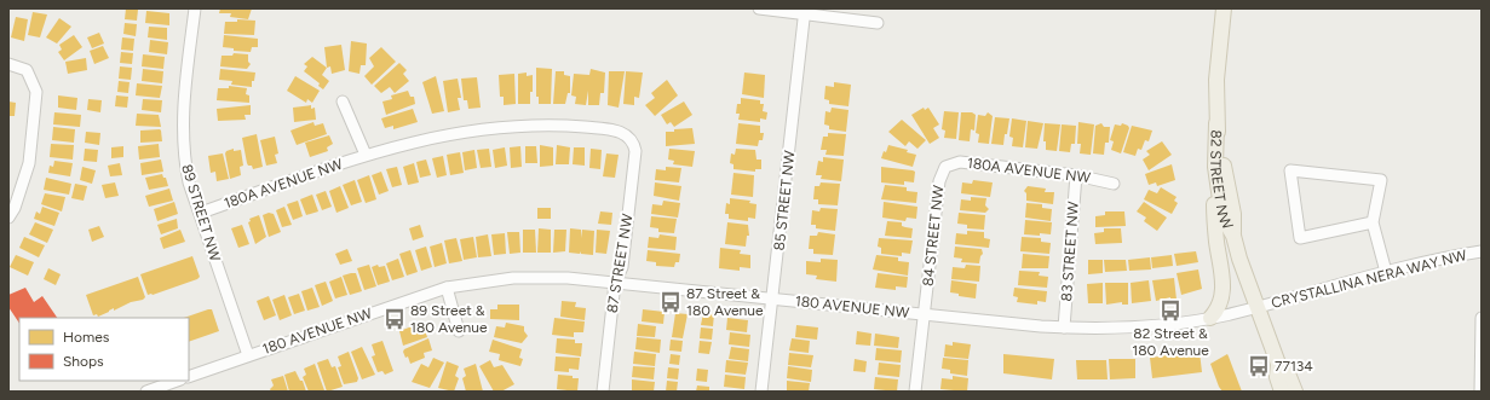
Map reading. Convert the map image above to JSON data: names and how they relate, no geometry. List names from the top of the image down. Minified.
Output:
{"streets":{"main road":["82 STREET NW"],"street":["180A AVENUE NW","85 STREET NW","89 STREET NW","84 STREET NW","83 STREET NW","87 STREET NW","CRYSTALLINA NERA WAY NW","180 AVENUE NW"]},"crossings":[["180A AVENUE NW","89 STREET NW"],["180A AVENUE NW","84 STREET NW"],["180A AVENUE NW","83 STREET NW"],["180A AVENUE NW","87 STREET NW"],["82 STREET NW","CRYSTALLINA NERA WAY NW"],["82 STREET NW","180 AVENUE NW"],["85 STREET NW","180 AVENUE NW"],["89 STREET NW","180 AVENUE NW"],["84 STREET NW","180 AVENUE NW"],["83 STREET NW","180 AVENUE NW"],["87 STREET NW","180 AVENUE NW"],["CRYSTALLINA NERA WAY NW","180 AVENUE NW"]],"places":{"bus stop":["87 Street & 180 Avenue","82 Street & 180 Avenue","89 Street & 180 Avenue","77134"]},"legend":["Homes","Shops"]}
